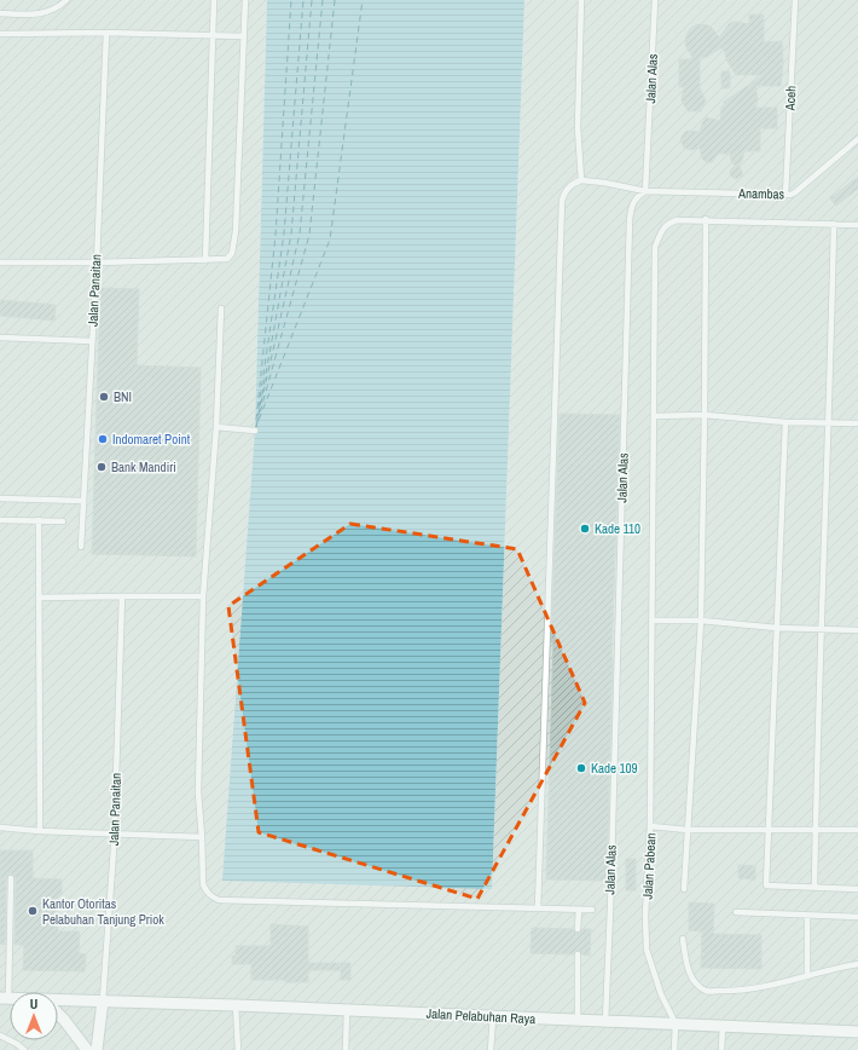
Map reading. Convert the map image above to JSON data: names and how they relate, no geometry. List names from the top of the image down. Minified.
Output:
{"streets":{"street":["Jalan Pelabuhan Raya"],"lane":["Jalan Alas","Aceh","Anambas","Jalan Panaitan","Jalan Pabean"]},"crossings":[["Jalan Alas","Anambas"],["Jalan Alas","Jalan Pelabuhan Raya"],["Aceh","Anambas"],["Jalan Panaitan","Jalan Pelabuhan Raya"],["Jalan Pabean","Jalan Pelabuhan Raya"]],"places":["BNI","Indomaret Point","Bank Mandiri","Kade 110","Kade 109","Kantor Otoritas Pelabuhan Tanjung Priok"],"north":"top"}
